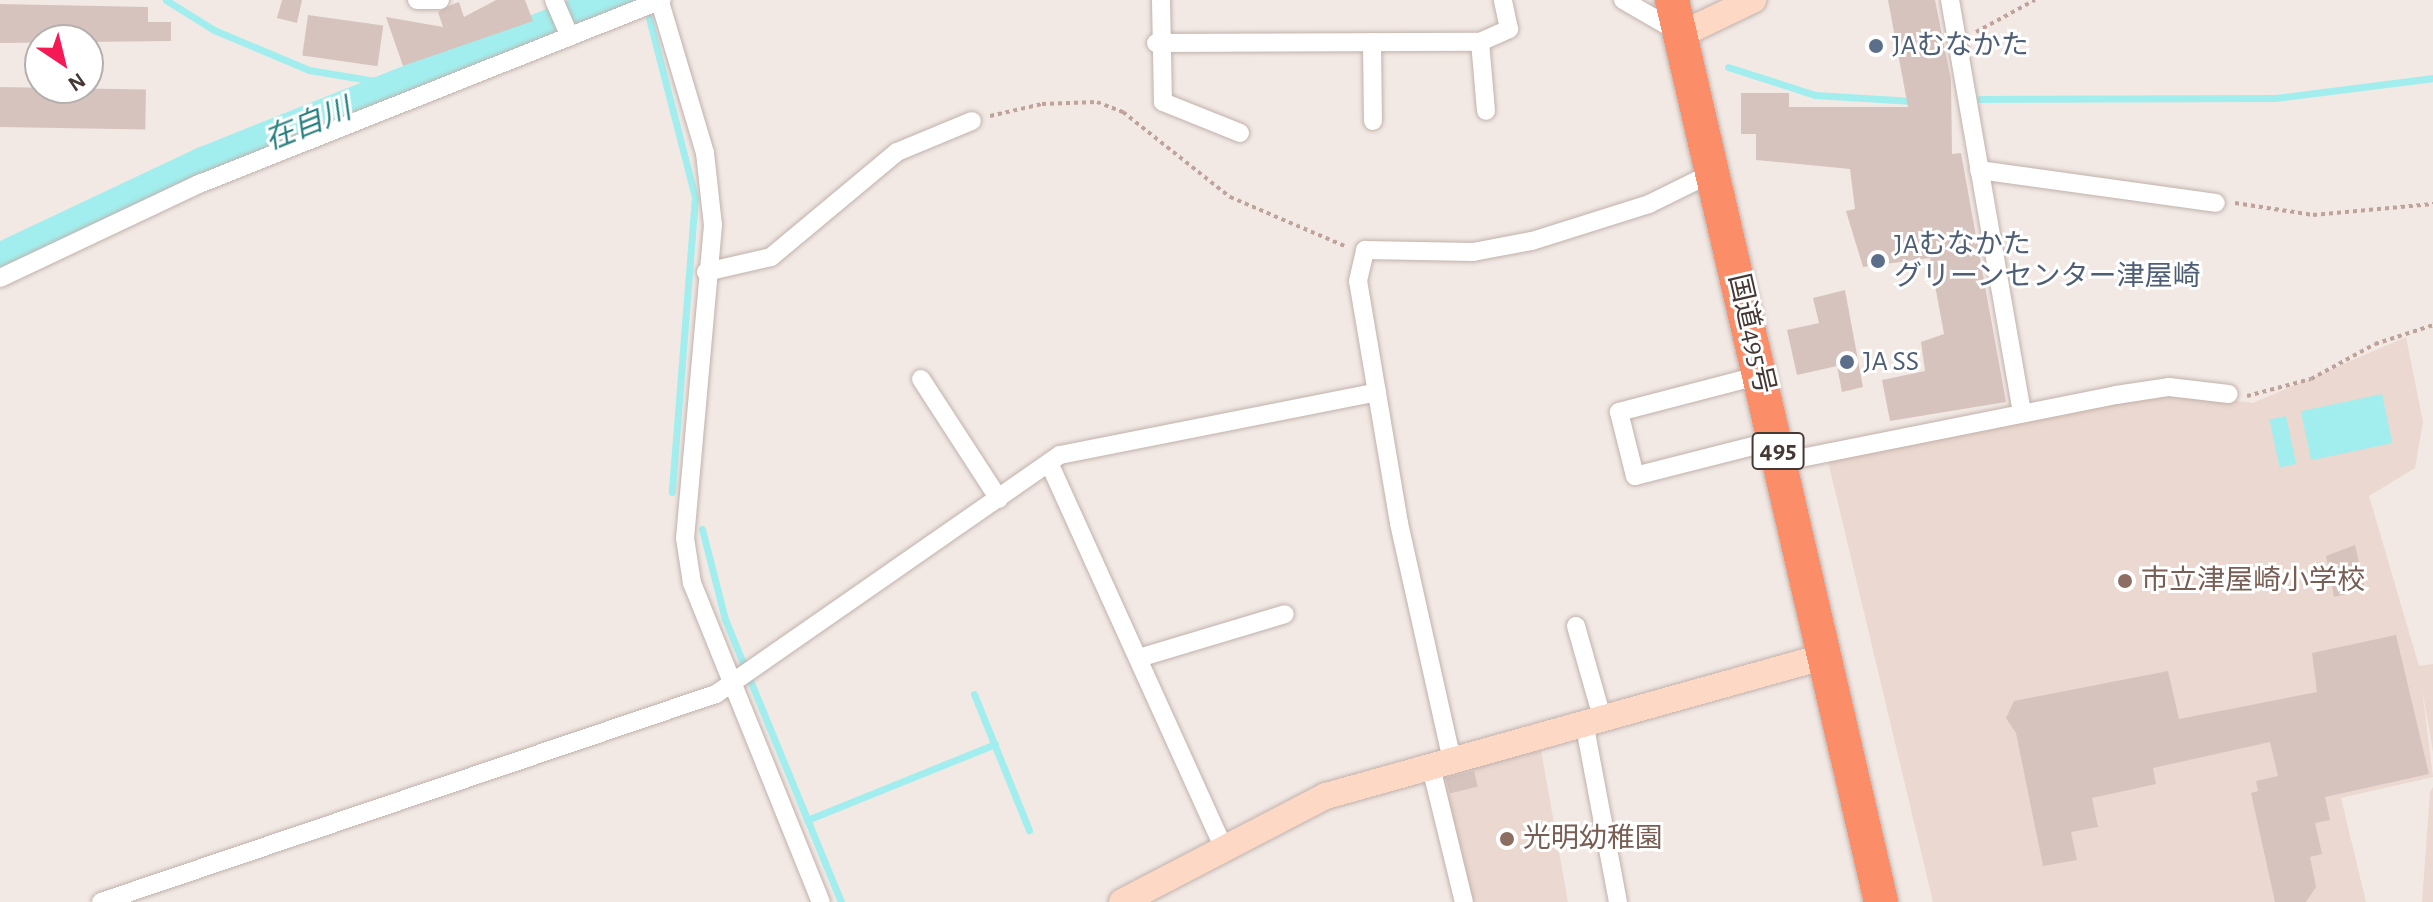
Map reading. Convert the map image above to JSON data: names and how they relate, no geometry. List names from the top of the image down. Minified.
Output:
{"streets":{"highway":["国道495号","495"]},"water":["在自川"],"places":["JAむなかた","JAむなかた グリーンセンター津屋崎","JA SS","市立津屋崎小学校","光明幼稚園"],"north":"bottom right"}
